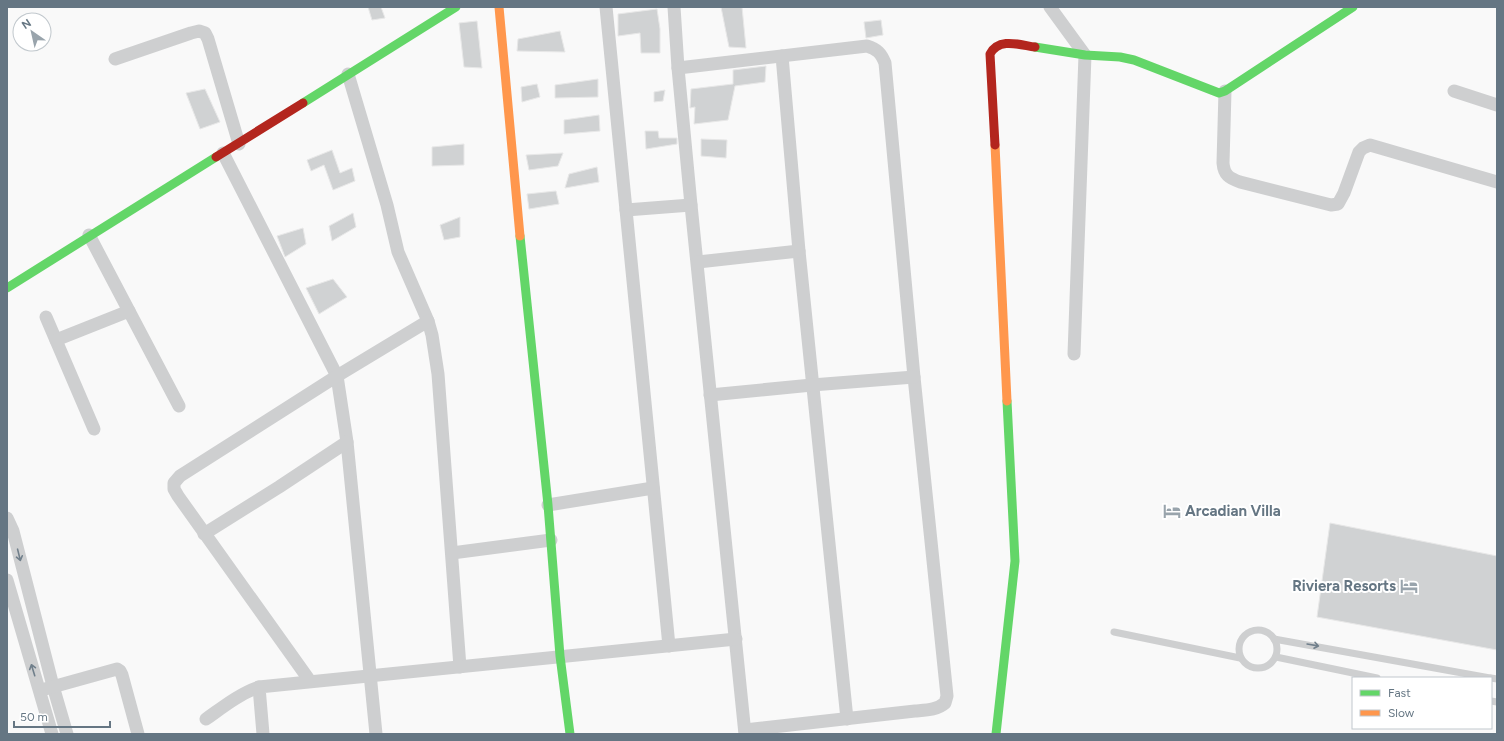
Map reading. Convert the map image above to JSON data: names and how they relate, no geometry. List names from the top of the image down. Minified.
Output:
{"places":{"hotel":["Arcadian Villa","Riviera Resorts"]},"legend":["Fast","Slow"],"scale_bar":"50 m","north":"top left"}
